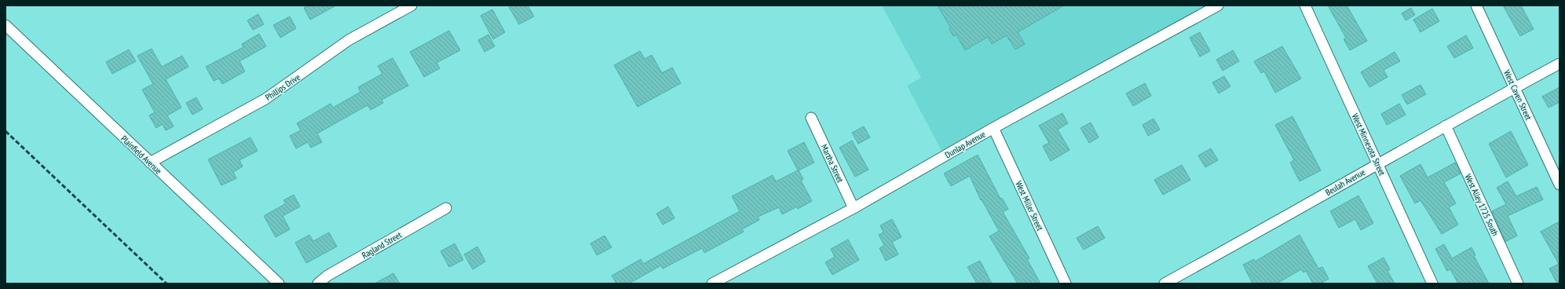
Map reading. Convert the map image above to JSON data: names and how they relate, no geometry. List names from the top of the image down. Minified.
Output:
{"streets":{"street":["Phillips Drive","West Caven Street","Dunlap Avenue","West Minnesota Street","Plainfield Avenue","Martha Street","Beulah Avenue","West Alley 1725 South","West Miller Street","Ragland Street"]},"crossings":[["Phillips Drive","Plainfield Avenue"],["West Caven Street","Beulah Avenue"],["Dunlap Avenue","Martha Street"],["Dunlap Avenue","West Miller Street"],["West Minnesota Street","Beulah Avenue"],["Beulah Avenue","West Alley 1725 South"]]}
